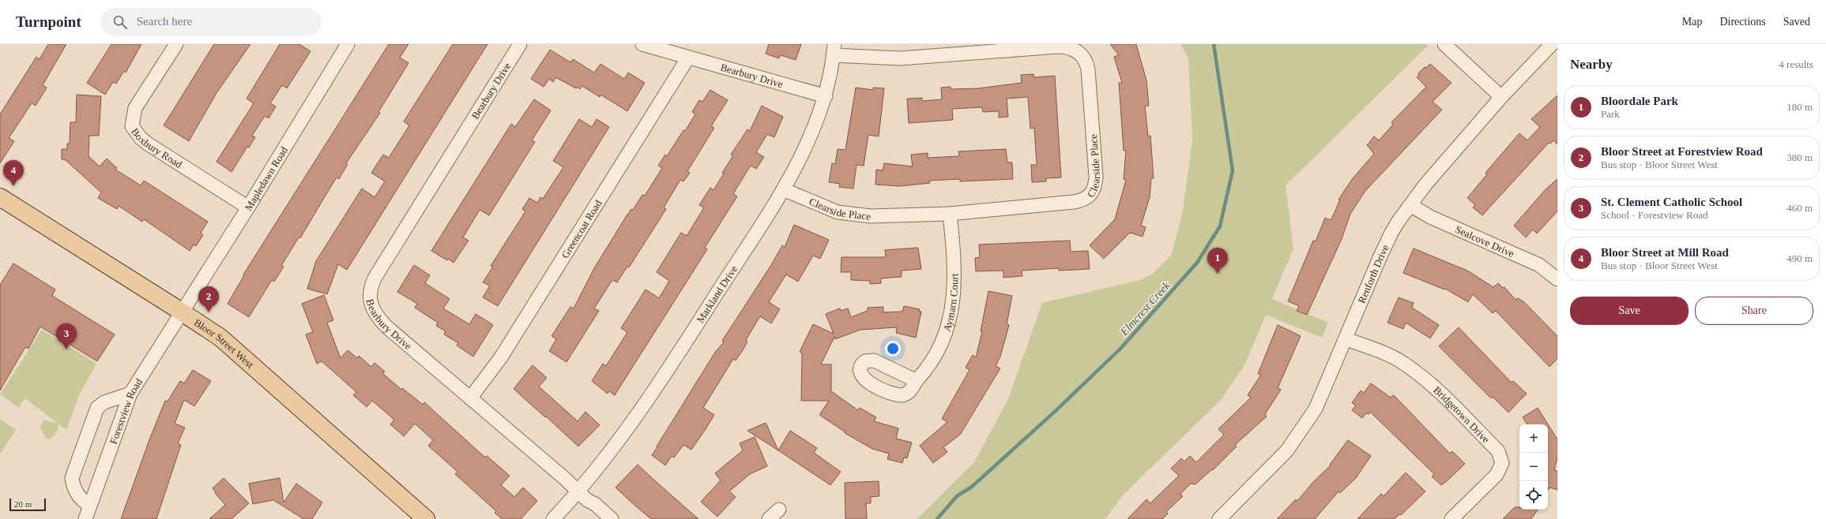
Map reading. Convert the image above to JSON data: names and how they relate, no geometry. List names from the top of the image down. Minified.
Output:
{"streets":{"main road":["Bloor Street West"],"street":["Bearbury Drive","Boxbury Road","Clearside Place","Mapledawn Road","Greencoat Road","Sealcove Drive","Renforth Drive","Markland Drive","Aymarn Court","Forestview Road","Bridgetown Drive"]},"crossings":[["Bearbury Drive","Greencoat Road"],["Bearbury Drive","Markland Drive"],["Boxbury Road","Mapledawn Road"],["Clearside Place","Markland Drive"],["Clearside Place","Aymarn Court"],["Mapledawn Road","Bloor Street West"],["Mapledawn Road","Forestview Road"],["Sealcove Drive","Renforth Drive"],["Renforth Drive","Bridgetown Drive"],["Bloor Street West","Forestview Road"]],"water":["Elmcrest Creek"],"scale_bar":"20 m","page":{"header":"Turnpoint","search":"Search here","nav":["Map","Directions","Saved"],"heading":["Nearby","4 results"],"list":[{"mark":"1","name":"Bloordale Park","note":"Park","value":"180 m"},{"mark":"2","name":"Bloor Street at Forestview Road","note":"Bus stop · Bloor Street West","value":"380 m"},{"mark":"3","name":"St. Clement Catholic School","note":"School · Forestview Road","value":"460 m"},{"mark":"4","name":"Bloor Street at Mill Road","note":"Bus stop · Bloor Street West","value":"490 m"}],"pins":["4","1","2","3"],"buttons":["Save","Share"],"map_buttons":["+","−"],"scale":"20 m"}}
